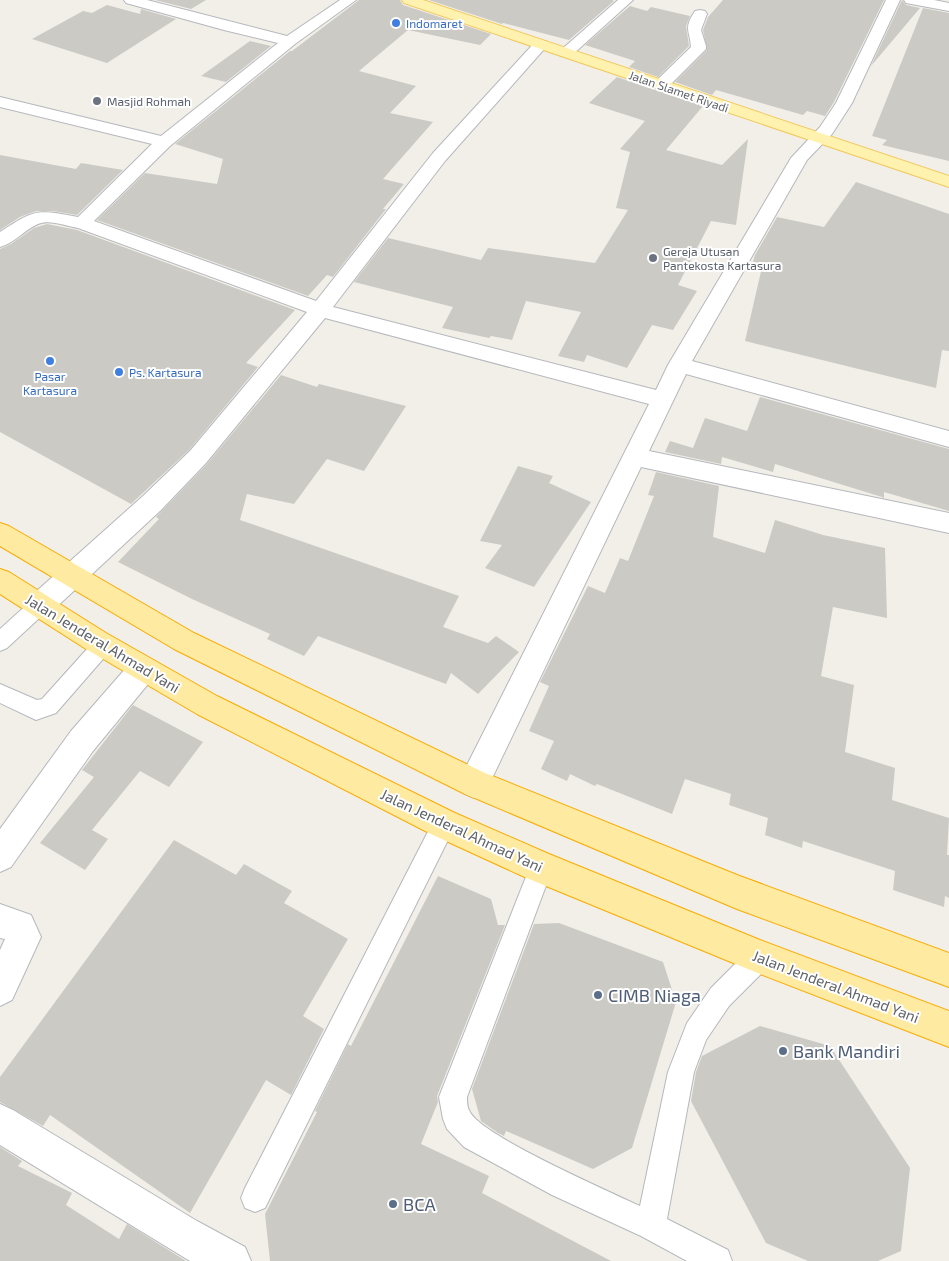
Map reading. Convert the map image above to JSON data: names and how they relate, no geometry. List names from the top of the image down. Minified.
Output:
{"streets":{"highway":["Jalan Jenderal Ahmad Yani"],"main road":["Jalan Slamet Riyadi"]},"places":["Indomaret","Masjid Rohmah","Gereja Utusan Pantekosta Kartasura","Pasar Kartasura","Ps. Kartasura","CIMB Niaga","Bank Mandiri","BCA"]}
